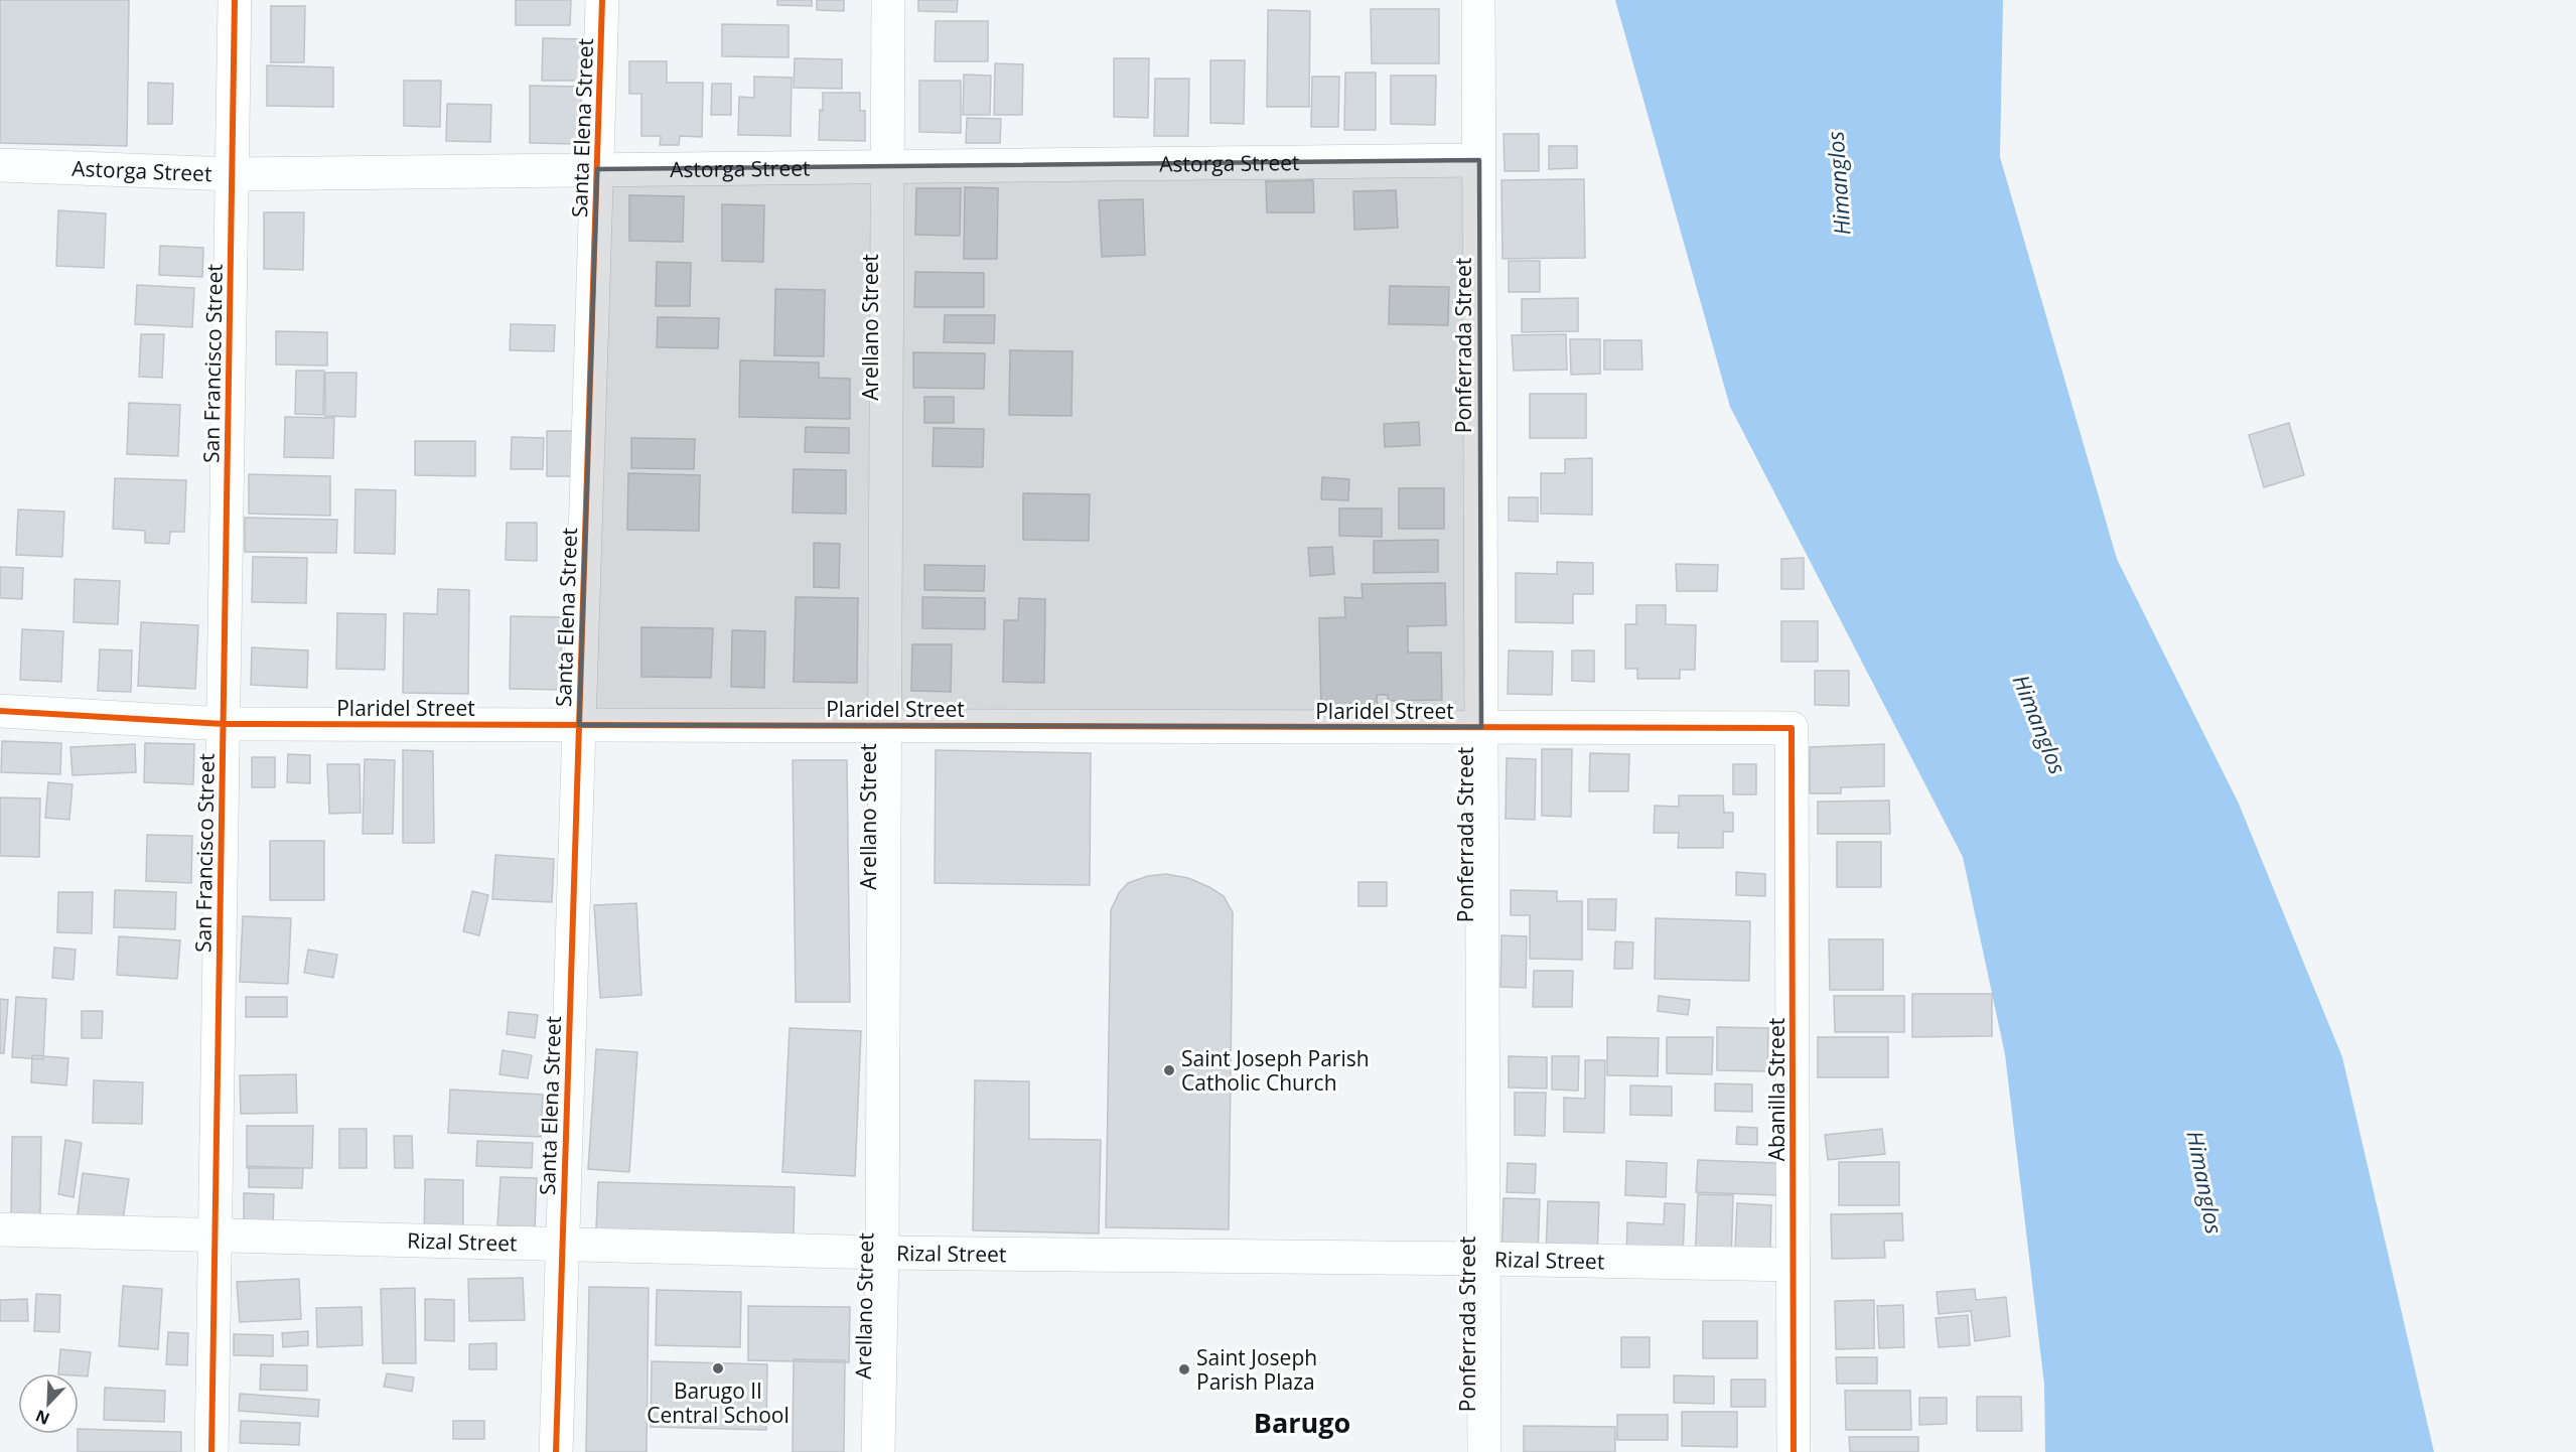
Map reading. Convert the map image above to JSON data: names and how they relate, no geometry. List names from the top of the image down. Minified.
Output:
{"streets":{"street":["Santa Elena Street","Astorga Street","Arellano Street","Ponferrada Street","San Francisco Street","Plaridel Street","Abanilla Street","Rizal Street"]},"crossings":[["Santa Elena Street","Astorga Street"],["Santa Elena Street","Plaridel Street"],["Santa Elena Street","Rizal Street"],["Astorga Street","Arellano Street"],["Astorga Street","Ponferrada Street"],["Astorga Street","San Francisco Street"],["Arellano Street","Plaridel Street"],["Arellano Street","Rizal Street"],["Ponferrada Street","Plaridel Street"],["Ponferrada Street","Rizal Street"],["San Francisco Street","Plaridel Street"],["San Francisco Street","Rizal Street"],["Plaridel Street","Abanilla Street"],["Abanilla Street","Rizal Street"]],"districts":["Barugo"],"water":["Himanglos"],"places":["Saint Joseph Parish Catholic Church","Barugo II Central School","Saint Joseph Parish Plaza"],"north":"bottom left"}
